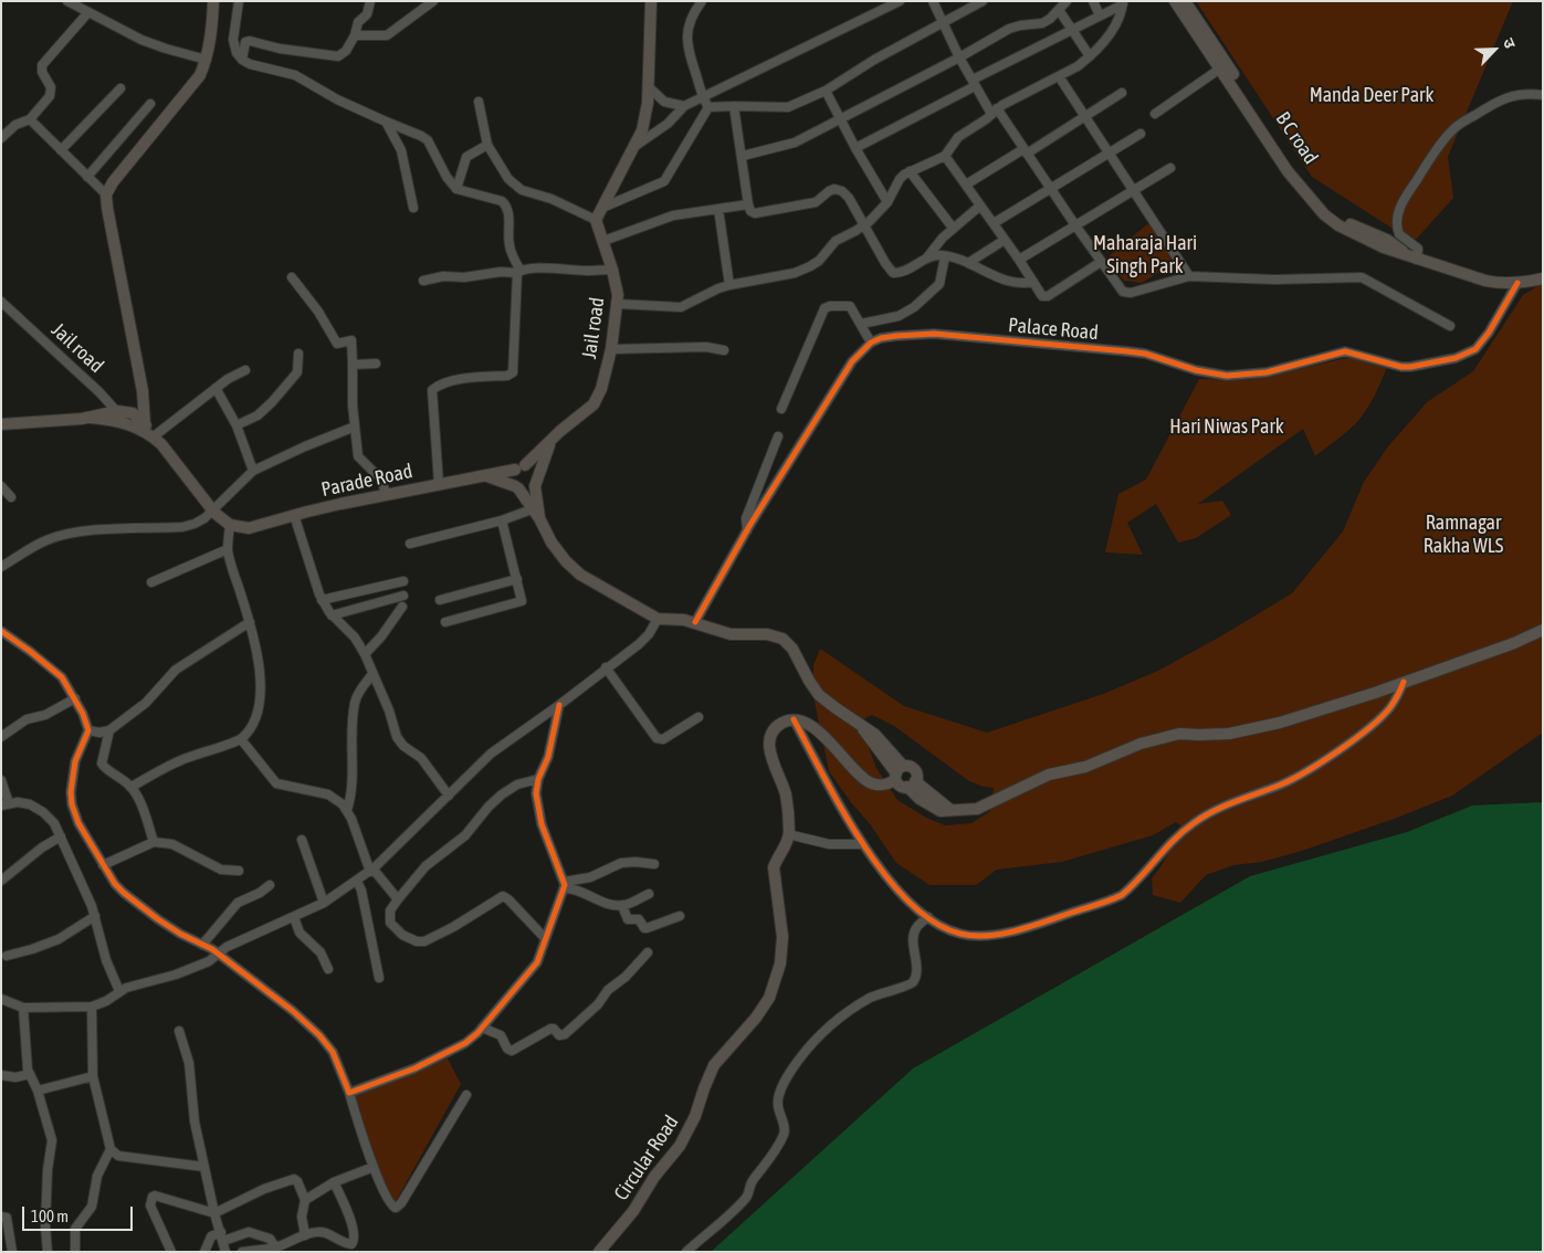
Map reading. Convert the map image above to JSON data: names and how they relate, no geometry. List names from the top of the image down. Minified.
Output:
{"streets":{"main road":["B C road","Jail road","Parade Road","Circular Road"],"street":["Palace Road"]},"crossings":[["Jail road","Parade Road"]],"parks":["Manda Deer Park","Maharaja Hari Singh Park","Hari Niwas Park","Ramnagar Rakha WLS"],"scale_bar":"100 m","north":"top right"}
